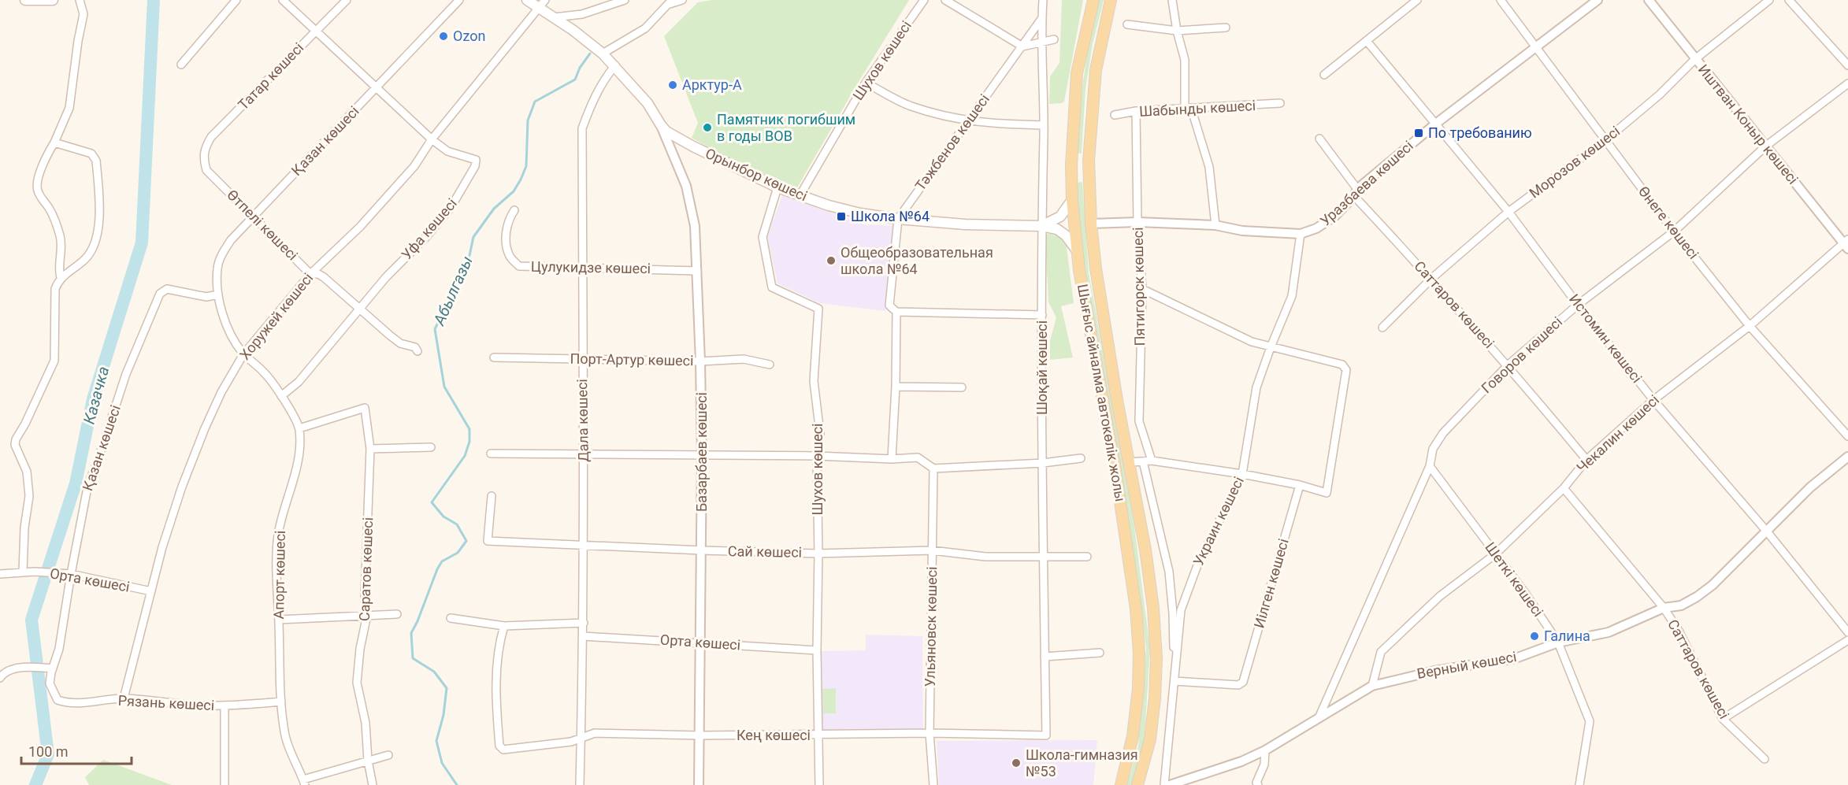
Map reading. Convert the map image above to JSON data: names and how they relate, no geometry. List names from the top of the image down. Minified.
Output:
{"streets":{"main road":["Орынбор көшесі","Шығыс айналма автокөлік жолы"],"street":["Шухов көшесі","Татар көшесі","Шабынды көшесі","Иштван Коныр көшесі","Қазан көшесі","Тәжбенов көшесі","Морозов көшесі","Уразбаева көшесі","Өнеге көшесі","Өтпелі көшесі","Уфа көшесі","Цулукидзе көшесі","Пятигорск көшесі","Саттаров көшесі","Хоружей көшесі","Истомин көшесі","Говоров көшесі","Порт-Артур көшесі","Шоқай көшесі","Дала көшесі","Чекалин көшесі","Базарбаев көшесі","Украин көшесі","Сай көшесі","Саратов көшесі","Апорт көшесі","Шеткі көшесі","Орта көшесі","Иілген көшесі","Ульяновск көшесі","Верный көшесі","Рязань көшесі","Кең көшесі"]},"crossings":[["Шухов көшесі","Орынбор көшесі"],["Шухов көшесі","Сай көшесі"],["Шухов көшесі","Орта көшесі"],["Шухов көшесі","Кең көшесі"],["Татар көшесі","Өтпелі көшесі"],["Татар көшесі","Уфа көшесі"],["Шабынды көшесі","Пятигорск көшесі"],["Иштван Коныр көшесі","Морозов көшесі"],["Иштван Коныр көшесі","Говоров көшесі"],["Иштван Коныр көшесі","Чекалин көшесі"],["Қазан көшесі","Өтпелі көшесі"],["Қазан көшесі","Уфа көшесі"],["Қазан көшесі","Хоружей көшесі"],["Қазан көшесі","Апорт көшесі"],["Қазан көшесі","Орта көшесі"],["Қазан көшесі","Рязань көшесі"],["Тәжбенов көшесі","Орынбор көшесі"],["Тәжбенов көшесі","Шоқай көшесі"],["Морозов көшесі","Өнеге көшесі"],["Морозов көшесі","Саттаров көшесі"],["Морозов көшесі","Истомин көшесі"],["Орынбор көшесі","Хоружей көшесі"],["Орынбор көшесі","Шоқай көшесі"],["Орынбор көшесі","Дала көшесі"],["Орынбор көшесі","Базарбаев көшесі"],["Уразбаева көшесі","Өнеге көшесі"],["Уразбаева көшесі","Пятигорск көшесі"],["Уразбаева көшесі","Саттаров көшесі"],["Уразбаева көшесі","Истомин көшесі"],["Уразбаева көшесі","Шығыс айналма автокөлік жолы"],["Уразбаева көшесі","Украин көшесі"],["Өнеге көшесі","Говоров көшесі"],["Өнеге көшесі","Чекалин көшесі"],["Өтпелі көшесі","Уфа көшесі"],["Өтпелі көшесі","Хоружей көшесі"],["Уфа көшесі","Хоружей көшесі"],["Уфа көшесі","Апорт көшесі"],["Цулукидзе көшесі","Дала көшесі"],["Цулукидзе көшесі","Базарбаев көшесі"],["Саттаров көшесі","Говоров көшесі"],["Саттаров көшесі","Чекалин көшесі"],["Саттаров көшесі","Верный көшесі"],["Хоружей көшесі","Апорт көшесі"],["Хоружей көшесі","Орта көшесі"],["Хоружей көшесі","Рязань көшесі"],["Истомин көшесі","Говоров көшесі"],["Истомин көшесі","Чекалин көшесі"],["Истомин көшесі","Верный көшесі"],["Говоров көшесі","Шеткі көшесі"],["Говоров көшесі","Верный көшесі"],["Порт-Артур көшесі","Дала көшесі"],["Порт-Артур көшесі","Базарбаев көшесі"],["Шоқай көшесі","Сай көшесі"],["Шоқай көшесі","Кең көшесі"],["Дала көшесі","Сай көшесі"],["Дала көшесі","Орта көшесі"],["Дала көшесі","Кең көшесі"],["Чекалин көшесі","Шеткі көшесі"],["Чекалин көшесі","Верный көшесі"],["Базарбаев көшесі","Сай көшесі"],["Базарбаев көшесі","Орта көшесі"],["Базарбаев көшесі","Кең көшесі"],["Украин көшесі","Иілген көшесі"],["Сай көшесі","Ульяновск көшесі"],["Саратов көшесі","Апорт көшесі"],["Апорт көшесі","Рязань көшесі"],["Шеткі көшесі","Верный көшесі"],["Ульяновск көшесі","Кең көшесі"]],"water":["Абылгазы","Казачка"],"places":{"other":["Ozon","Арктур-А","Памятник погибшим в годы ВОВ","Общеобразовательная школа №64","Галина","Школа-гимназия №53"],"transit":["По требованию","Школа №64"]},"scale_bar":"100 m"}
